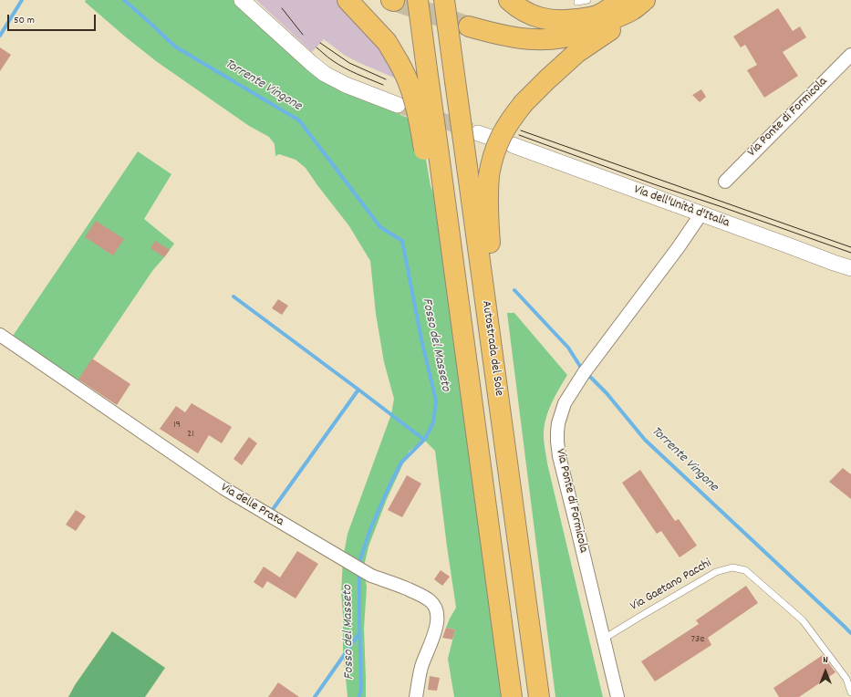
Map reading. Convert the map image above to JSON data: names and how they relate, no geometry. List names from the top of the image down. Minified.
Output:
{"streets":{"highway":["Autostrada del Sole"],"street":["Via Ponte di Formicola","Via dell'Unità d'Italia","Via delle Prata"],"lane":["Via Gaetano Pacchi"]},"crossings":[["Via Ponte di Formicola","Via dell'Unità d'Italia"],["Via Ponte di Formicola","Via Gaetano Pacchi"]],"water":["Torrente Vingone","Fosso del Masseto"],"house_numbers":["19","21","73e"],"scale_bar":"50 m","north":"top"}
